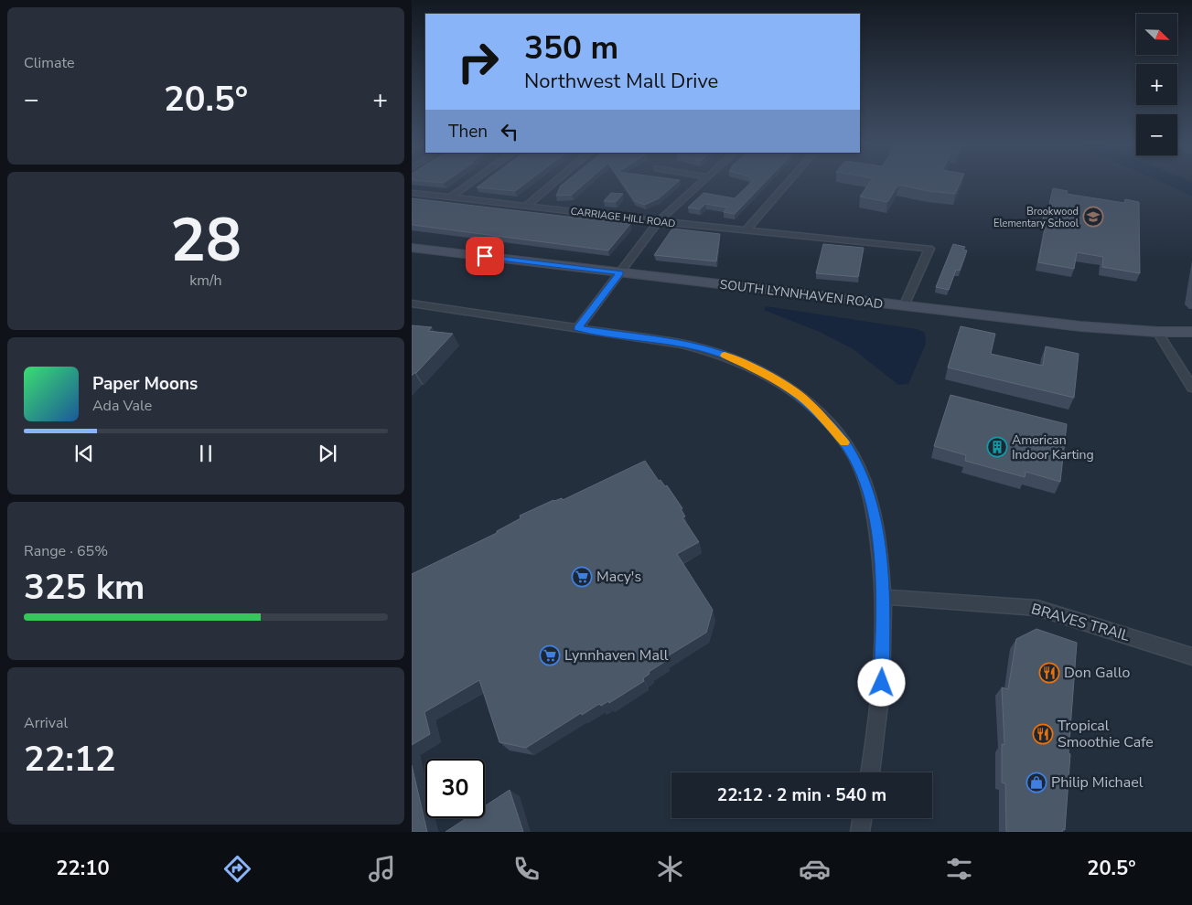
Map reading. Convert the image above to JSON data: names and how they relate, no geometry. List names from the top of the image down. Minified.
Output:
{"streets":{"street":["CARRIAGE HILL ROAD","SOUTH LYNNHAVEN ROAD","BRAVES TRAIL"]},"crossings":[["CARRIAGE HILL ROAD","SOUTH LYNNHAVEN ROAD"]],"places":{"school or university":["Brookwood Elementary School"],"building":["American Indoor Karting"],"supermarket":["Macy's","Lynnhaven Mall"],"restaurant":["Don Gallo","Tropical Smoothie Cafe"],"shop":["Philip Michael"]},"north":"bottom right","page":{"tile":["Climate",["28","km/h"],["Range · 65%","325 km"],["Arrival","22:12"]],"map_buttons":["+","−"],"turn":["350 m","Northwest Mall Drive"],"heat":["−","20.5°","+"],"then":"Then","song":["Paper Moons","Ada Vale"],"limit":"30","trip":"22:12 · 2 min · 540 m","tabs":["22:10","20.5°"]}}
